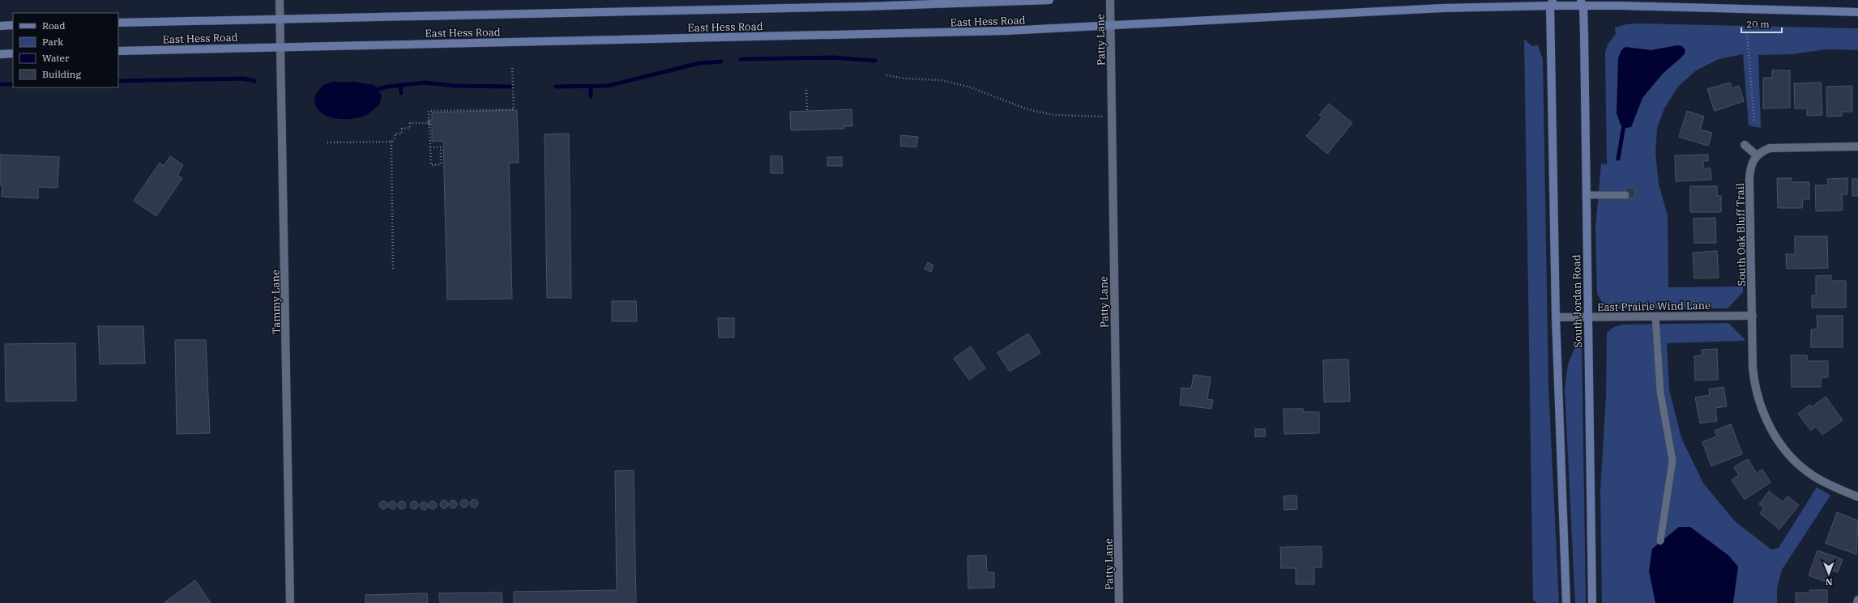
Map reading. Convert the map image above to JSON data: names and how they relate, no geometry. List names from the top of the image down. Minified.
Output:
{"streets":{"main road":["East Hess Road","South Jordan Road"],"street":["Patty Lane","South Oak Bluff Trail","Tammy Lane","East Prairie Wind Lane"]},"crossings":[["East Hess Road","Patty Lane"],["East Hess Road","South Jordan Road"],["East Hess Road","Tammy Lane"],["South Oak Bluff Trail","East Prairie Wind Lane"],["South Jordan Road","East Prairie Wind Lane"]],"legend":["Road","Park","Water","Building"],"scale_bar":"20 m","north":"bottom"}
